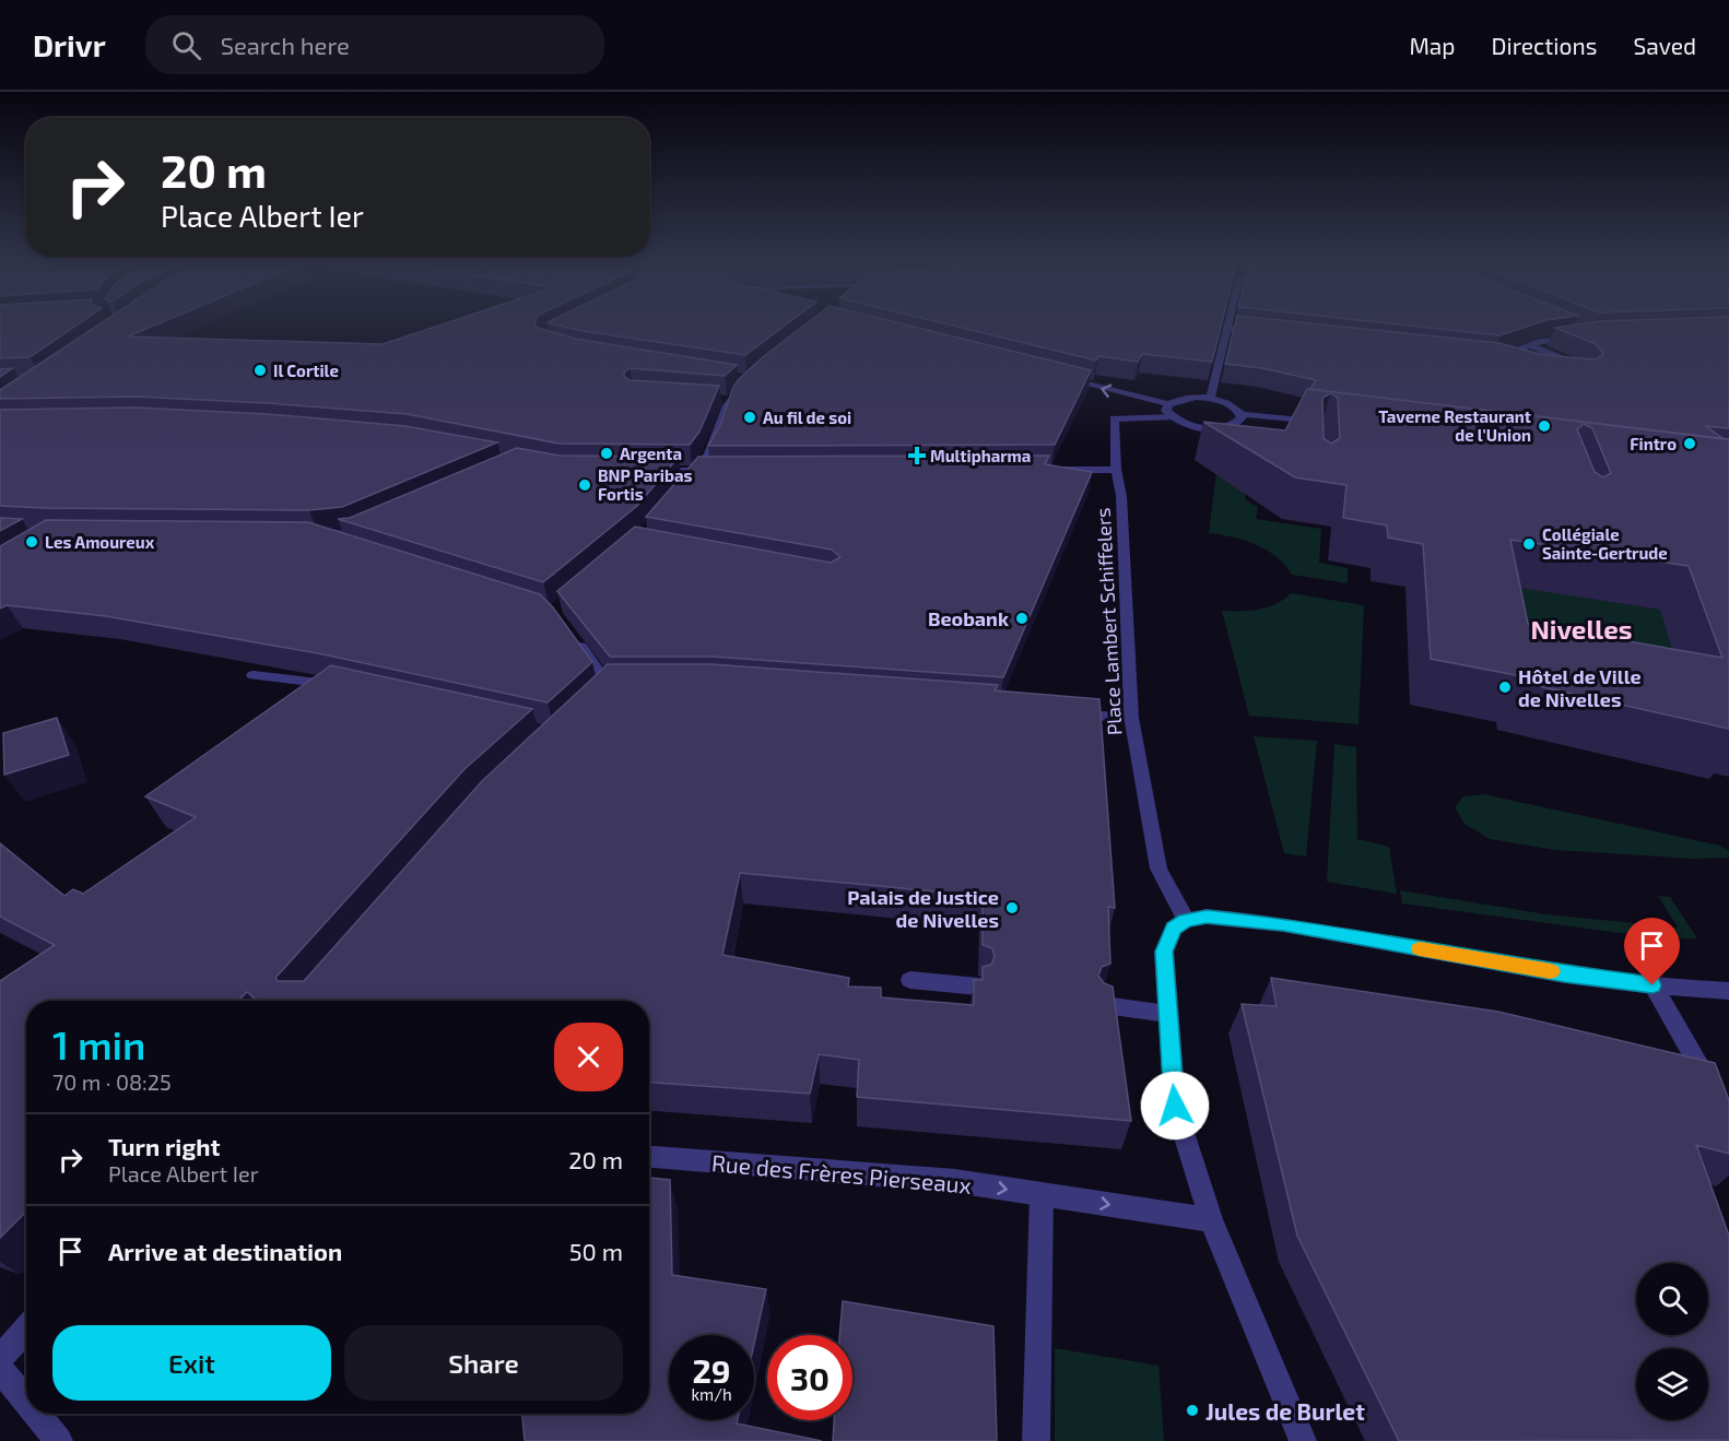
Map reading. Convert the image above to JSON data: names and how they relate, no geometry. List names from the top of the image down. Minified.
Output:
{"streets":{"street":["Place Lambert Schiffelers","Rue des Frères Pierseaux"]},"one_way":["Rue des Frères Pierseaux"],"districts":["Nivelles"],"places":{"other":["Il Cortile","Au fil de soi","Taverne Restaurant de l'Union","Fintro","Argenta","BNP Paribas Fortis","Les Amoureux","Collégiale Sainte-Gertrude","Beobank","Hôtel de Ville de Nivelles","Palais de Justice de Nivelles","Jules de Burlet"],"health":["Multipharma"]},"page":{"header":"Drivr","search":"Search here","nav":["Map","Directions","Saved"],"turn":["20 m","Place Albert Ier"],"heading":["1 min","70 m · 08:25"],"list":[{"name":"Turn right","note":"Place Albert Ier","value":"20 m"},{"name":"Arrive at destination","value":"50 m"}],"buttons":["Exit","Share"],"speed":"29 km/h","limit":"30"}}
